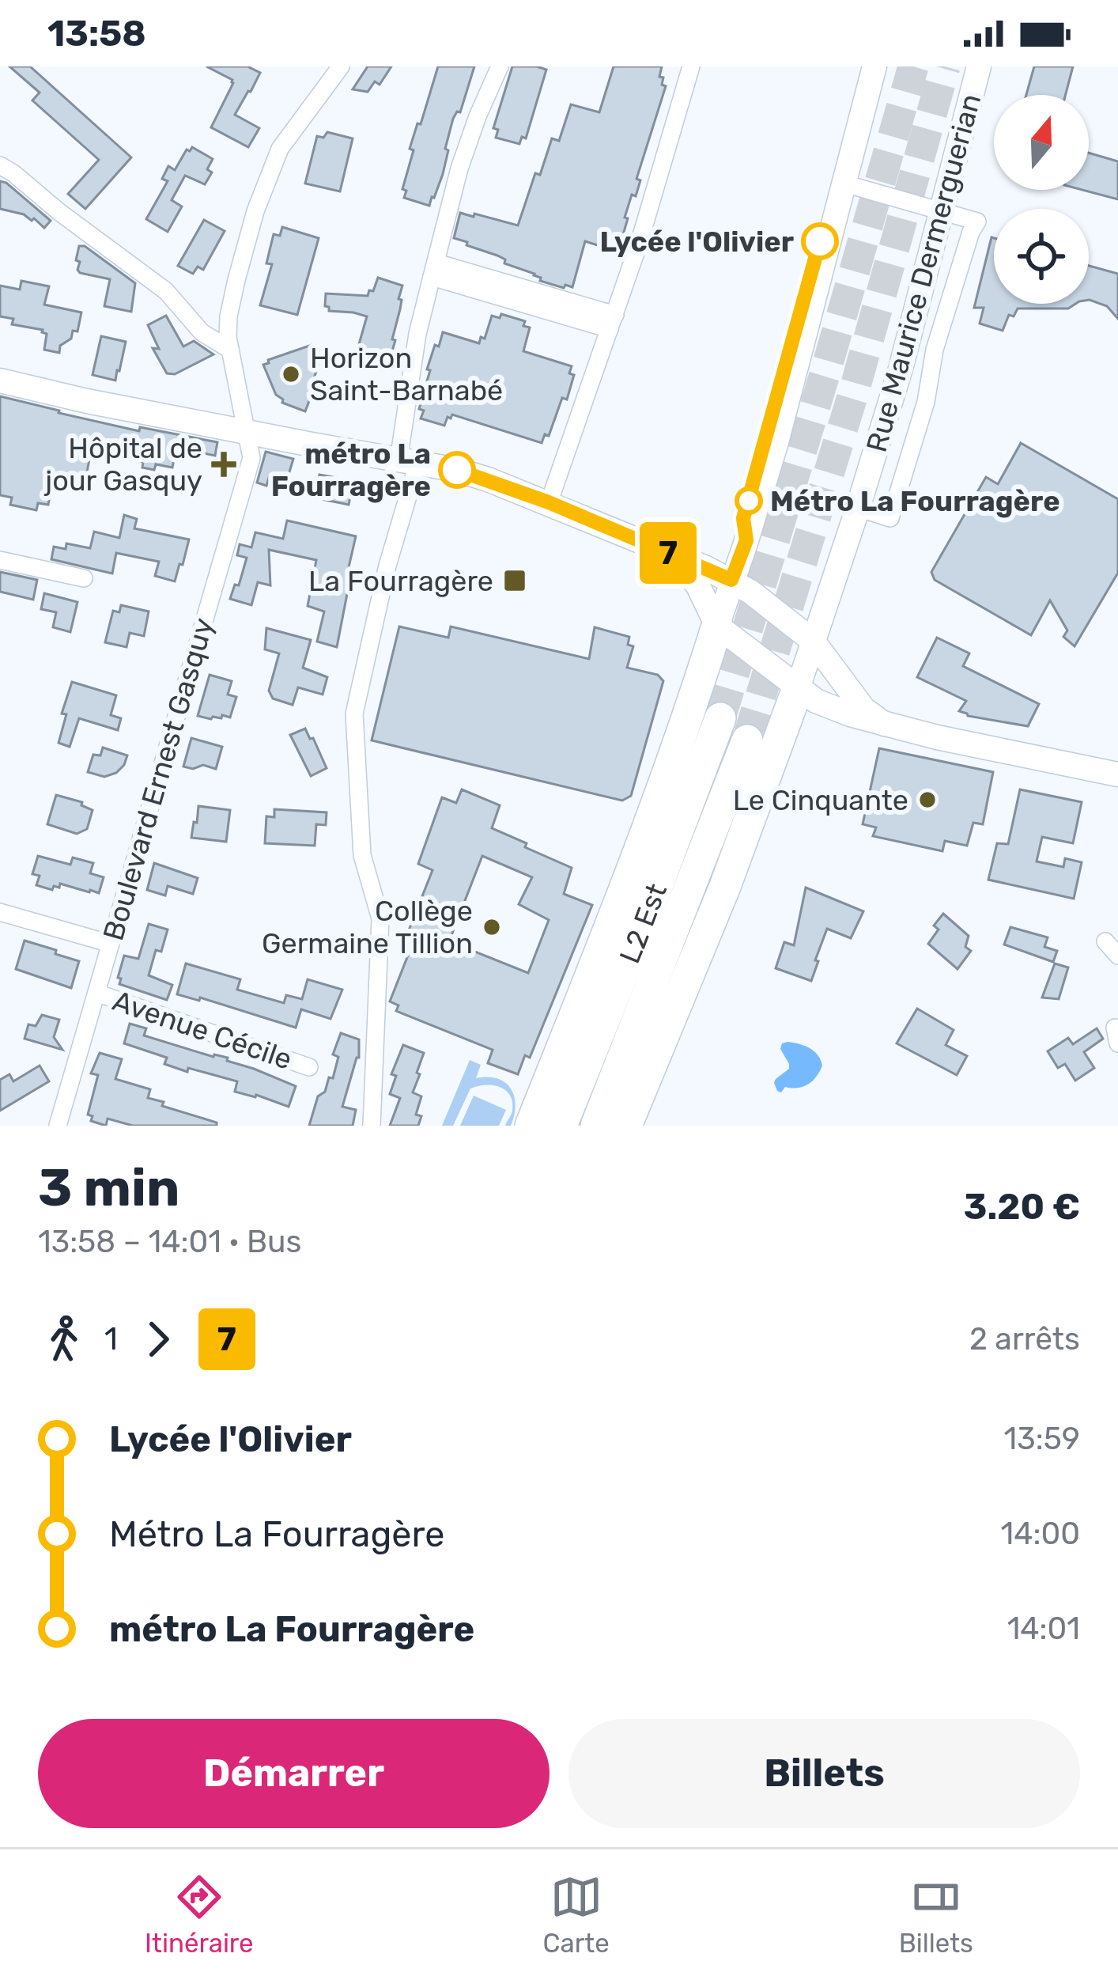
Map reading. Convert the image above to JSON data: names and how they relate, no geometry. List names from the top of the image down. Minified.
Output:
{"streets":{"highway":["L2 Est"],"street":["Rue Maurice Dermerguerian","Boulevard Ernest Gasquy","Avenue Cécile"]},"crossings":[["Boulevard Ernest Gasquy","Avenue Cécile"]],"places":{"other":["Lycée l'Olivier","Horizon Saint-Barnabé","métro La Fourragère","Métro La Fourragère","Le Cinquante","Collège Germaine Tillion"],"health":["Hôpital de jour Gasquy"],"transit":["La Fourragère"]},"lines":["bus line 7"],"north":"top","page":{"status":"13:58","on_map":"7","heading":["3 min","13:58 – 14:01 · Bus","3.20 €"],"legs":["1","7","2 arrêts"],"list":[{"name":"Lycée l'Olivier","value":"13:59"},{"name":"Métro La Fourragère","value":"14:00"},{"name":"métro La Fourragère","value":"14:01"}],"buttons":["Démarrer","Billets"],"tabs":["Itinéraire","Carte","Billets"]}}
